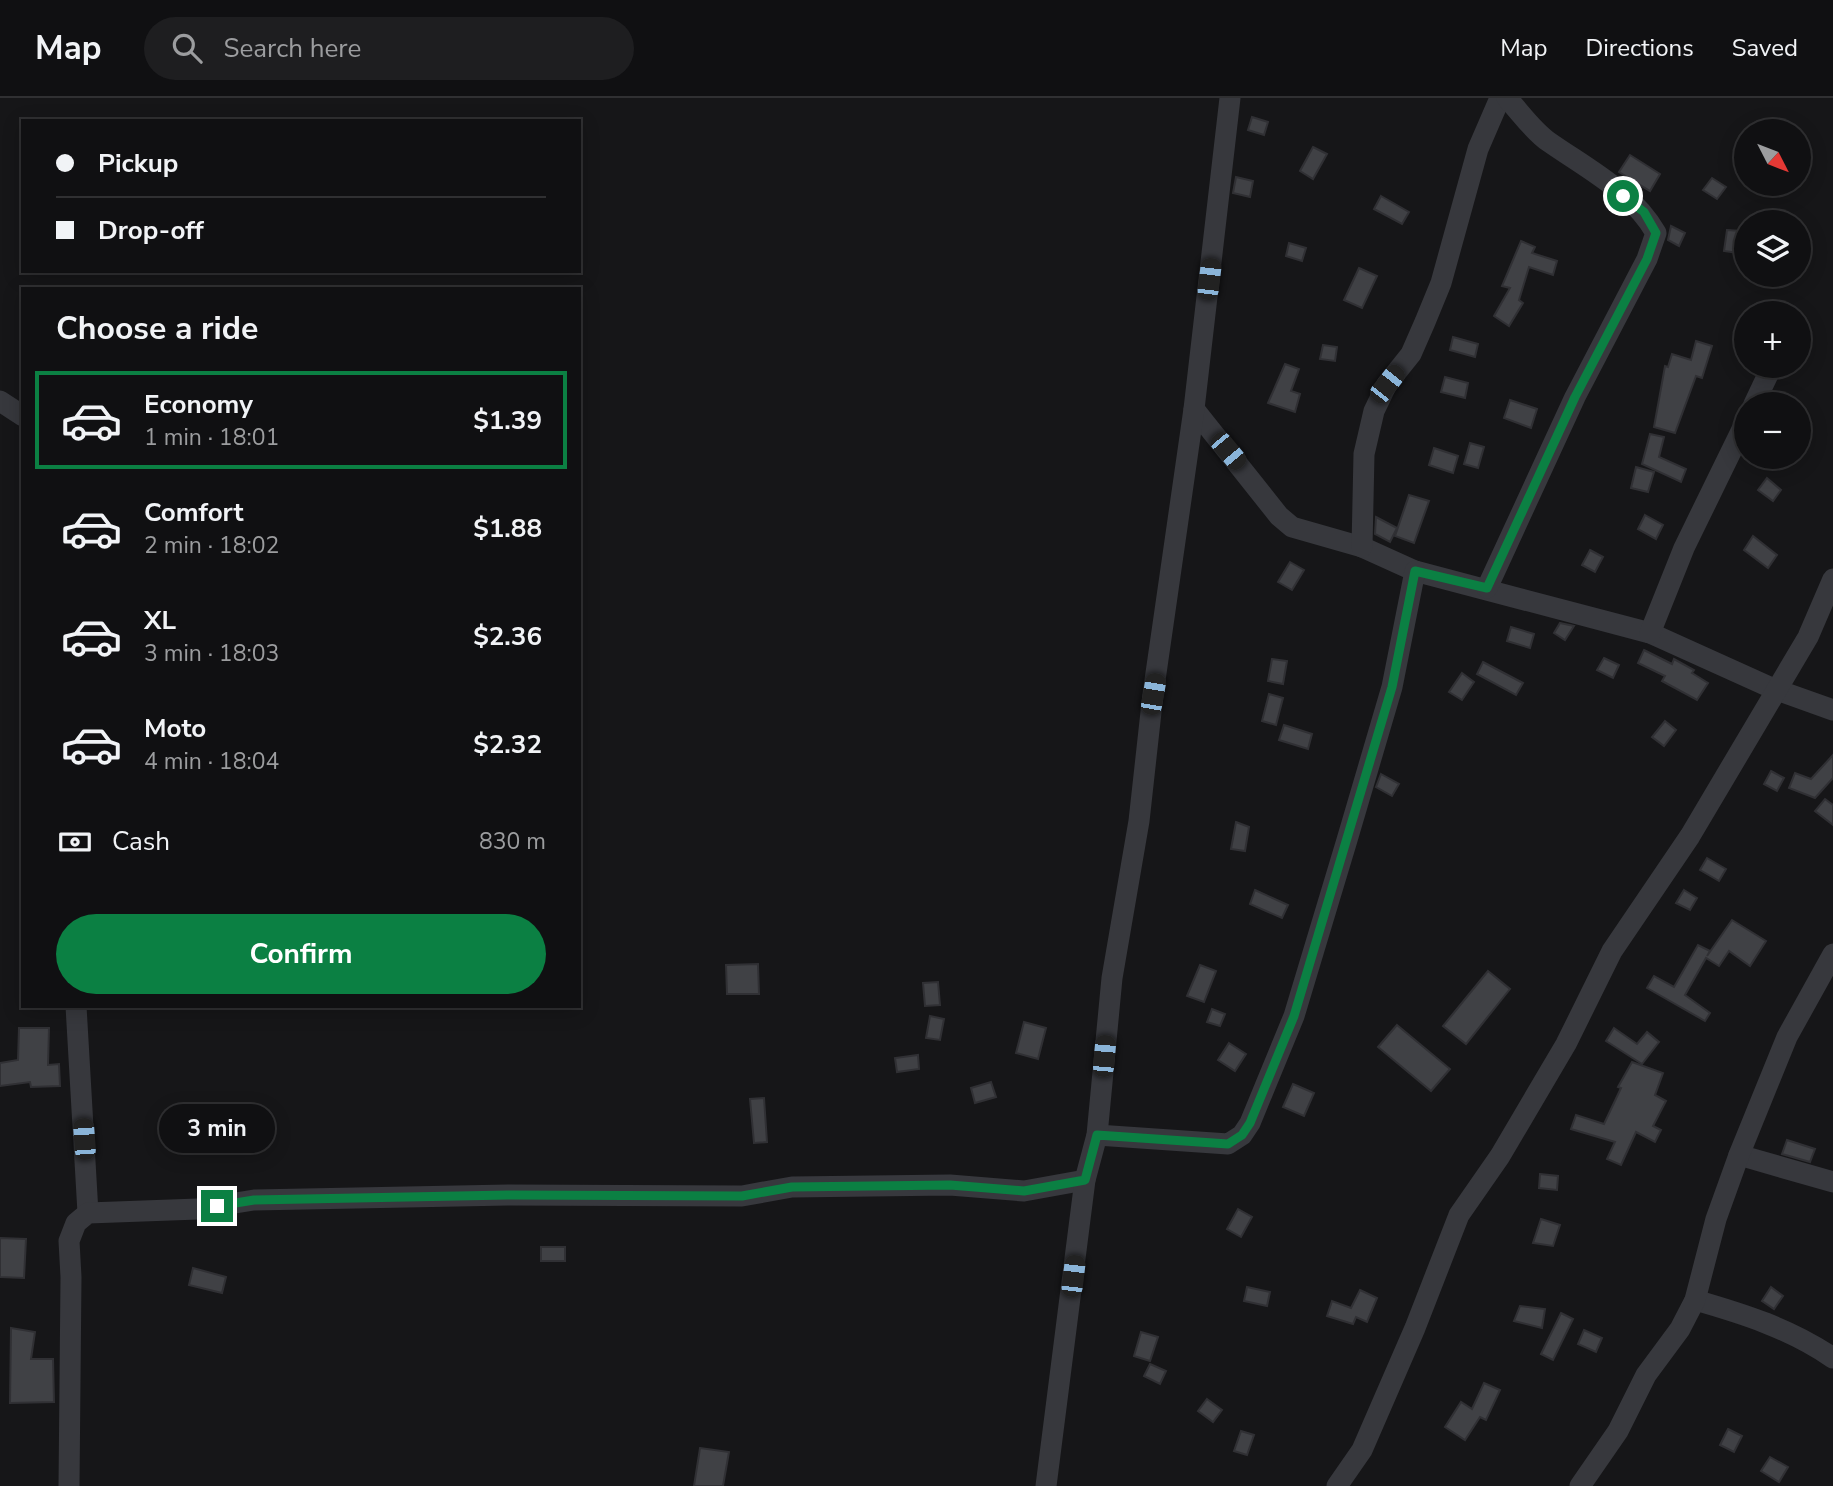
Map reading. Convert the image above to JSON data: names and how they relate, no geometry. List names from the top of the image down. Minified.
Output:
{"north":"bottom right","page":{"header":"Map","search":"Search here","nav":["Map","Directions","Saved"],"map_buttons":["+","−"],"banner":["Pickup","Drop-off"],"heading":"Choose a ride","list":[{"name":"Economy","note":"1 min · 18:01","value":"$1.39"},{"name":"Comfort","note":"2 min · 18:02","value":"$1.88"},{"name":"XL","note":"3 min · 18:03","value":"$2.36"},{"name":"Moto","note":"4 min · 18:04","value":"$2.32"}],"pay":["Cash","830 m"],"buttons":"Confirm","bubble":"3 min"}}
